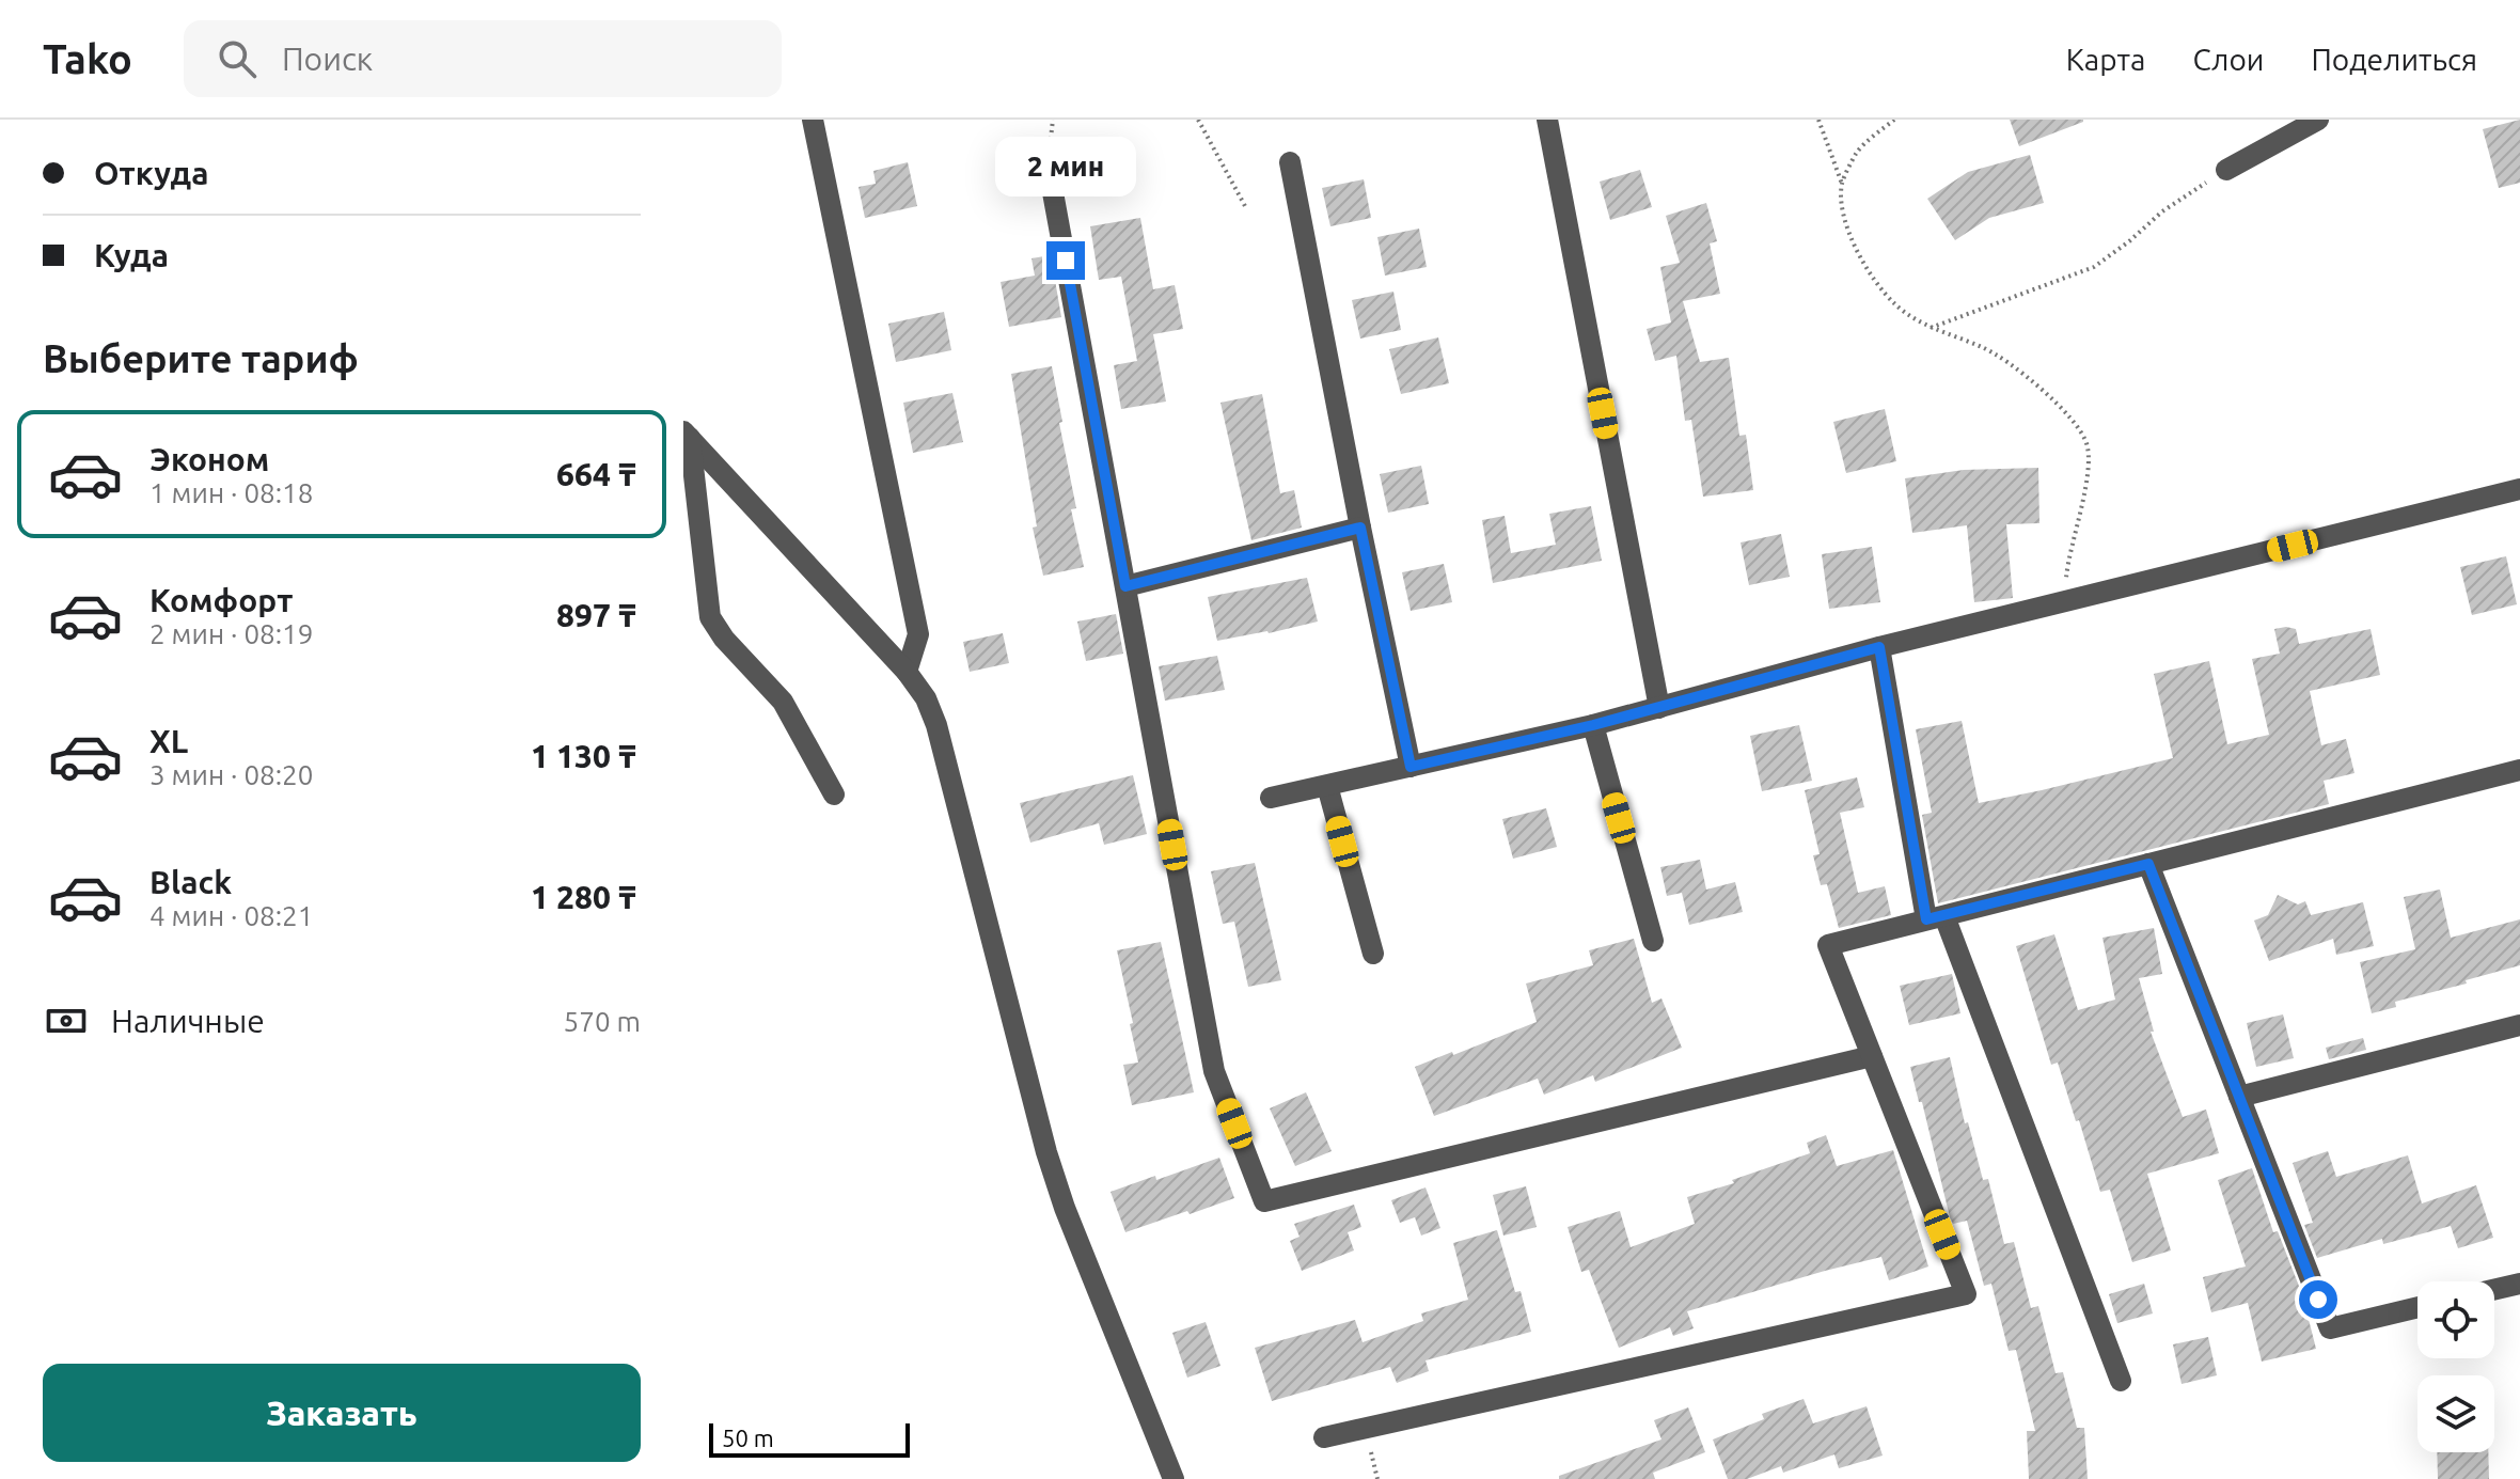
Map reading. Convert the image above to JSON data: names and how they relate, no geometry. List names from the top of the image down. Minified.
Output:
{"scale_bar":"50 m","page":{"header":"Tako","search":"Поиск","nav":["Карта","Слои","Поделиться"],"banner":["Откуда","Куда"],"bubble":"2 мин","heading":"Выберите тариф","list":[{"name":"Эконом","note":"1 мин · 08:18","value":"664 ₸"},{"name":"Комфорт","note":"2 мин · 08:19","value":"897 ₸"},{"name":"XL","note":"3 мин · 08:20","value":"1 130 ₸"},{"name":"Black","note":"4 мин · 08:21","value":"1 280 ₸"}],"pay":["Наличные","570 m"],"buttons":"Заказать","scale":"50 m"}}
